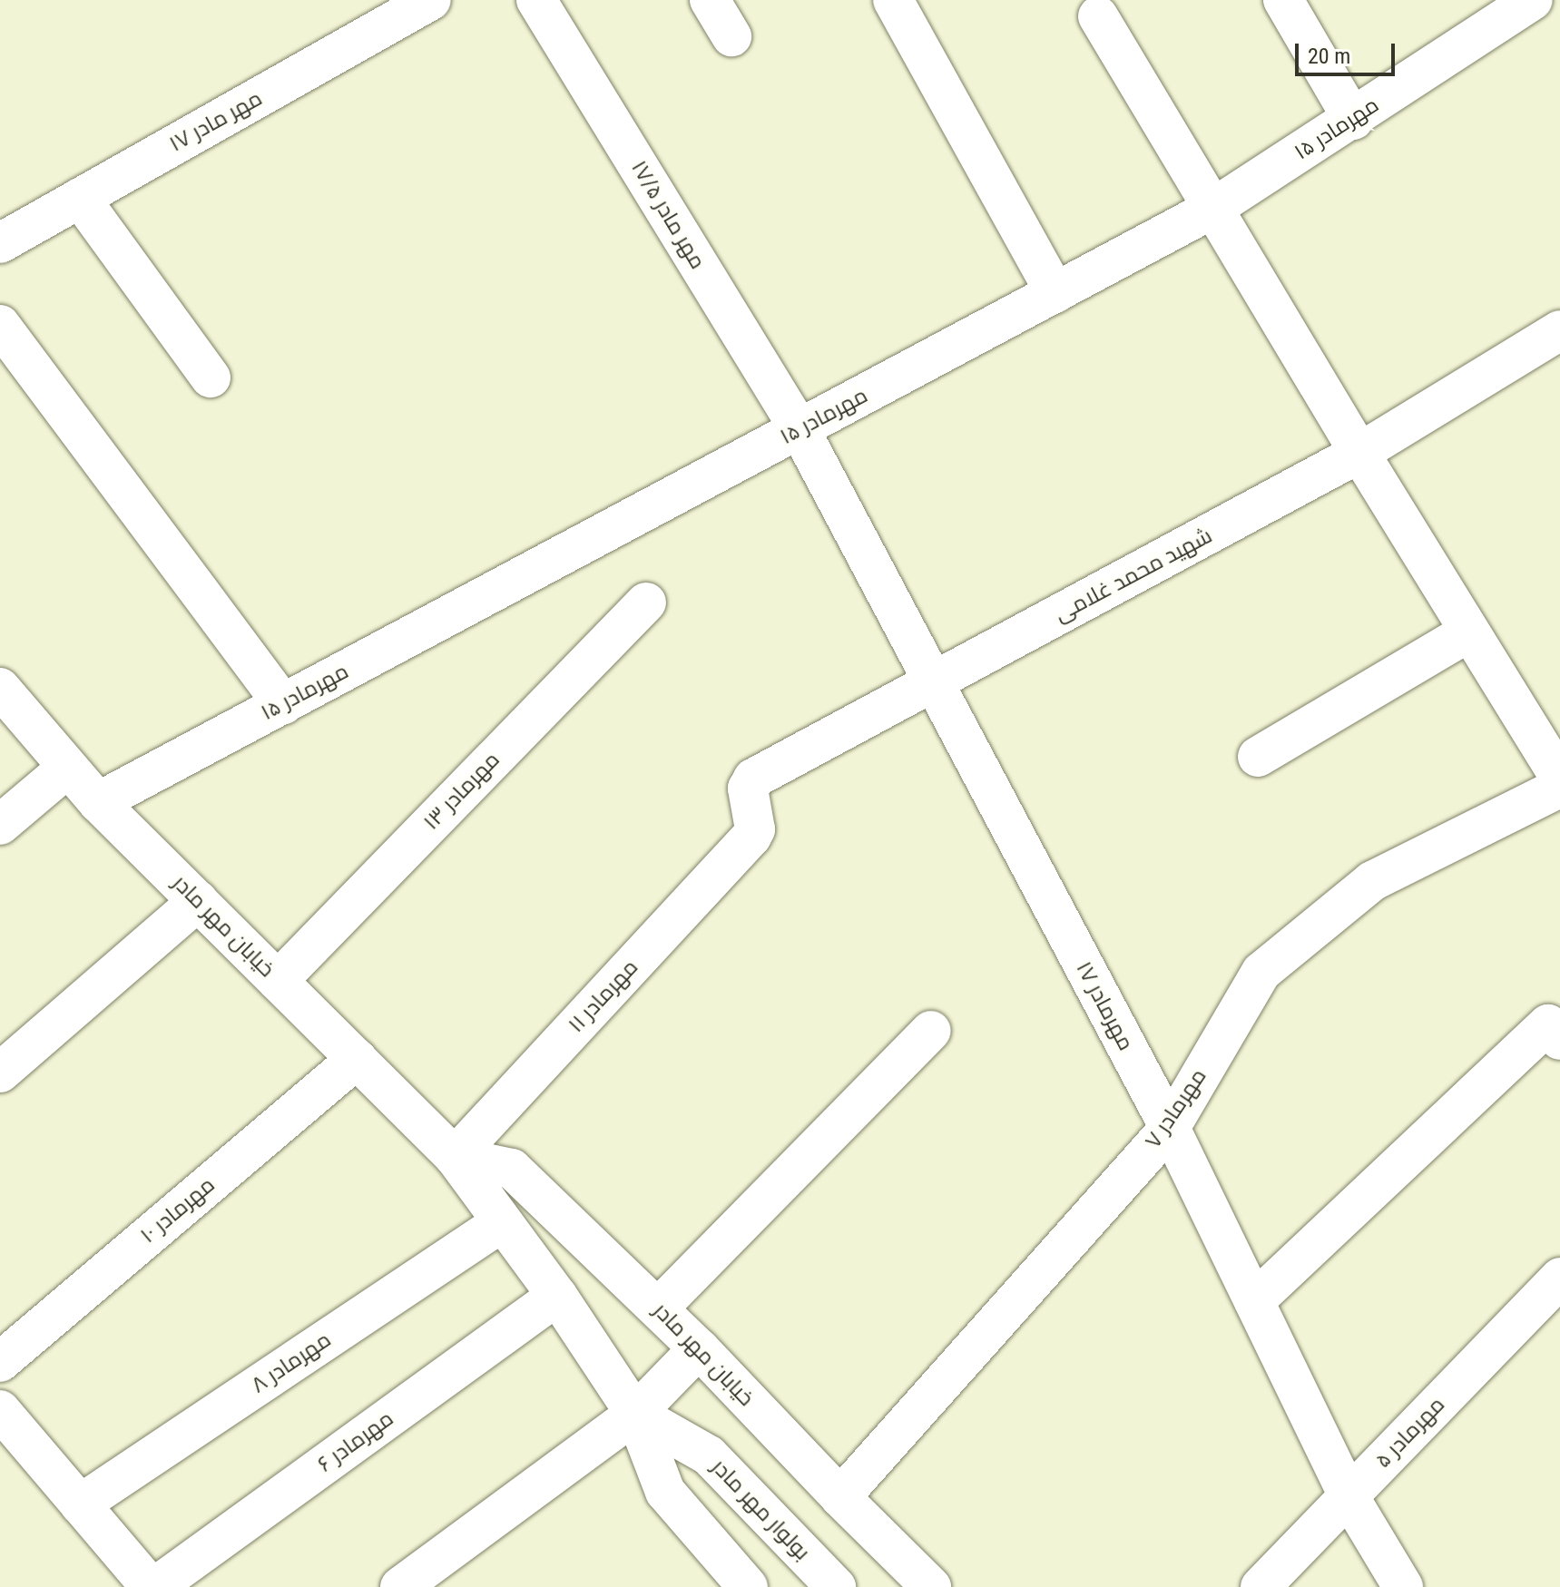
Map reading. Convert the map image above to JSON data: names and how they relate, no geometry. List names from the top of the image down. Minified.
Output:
{"streets":{"street":["مهر مادر ۱۷","مهرمادر ۱۵","مهر مادر ۱۷/۵","شهید محمد غلامی","مهرمادر ۱۳","خیابان مهر مادر","مهرمادر ۱۱","مهرمادر ۱۷","مهرمادر ۷","مهرمادر ۱۰","مهرمادر ۸","مهرمادر ۵","مهرمادر ۶","بولوار مهر مادر"]},"crossings":[["مهرمادر ۱۵","مهر مادر ۱۷/۵"],["مهرمادر ۱۵","خیابان مهر مادر"],["مهرمادر ۱۵","مهرمادر ۱۷"],["مهر مادر ۱۷/۵","مهرمادر ۱۷"],["شهید محمد غلامی","مهرمادر ۱۱"],["شهید محمد غلامی","مهرمادر ۱۷"],["مهرمادر ۱۳","خیابان مهر مادر"],["خیابان مهر مادر","مهرمادر ۱۱"],["خیابان مهر مادر","مهرمادر ۷"],["خیابان مهر مادر","مهرمادر ۱۰"],["خیابان مهر مادر","مهرمادر ۸"],["خیابان مهر مادر","مهرمادر ۶"],["خیابان مهر مادر","بولوار مهر مادر"],["مهرمادر ۱۷","مهرمادر ۷"],["مهرمادر ۱۷","مهرمادر ۵"]],"scale_bar":"20 m"}
